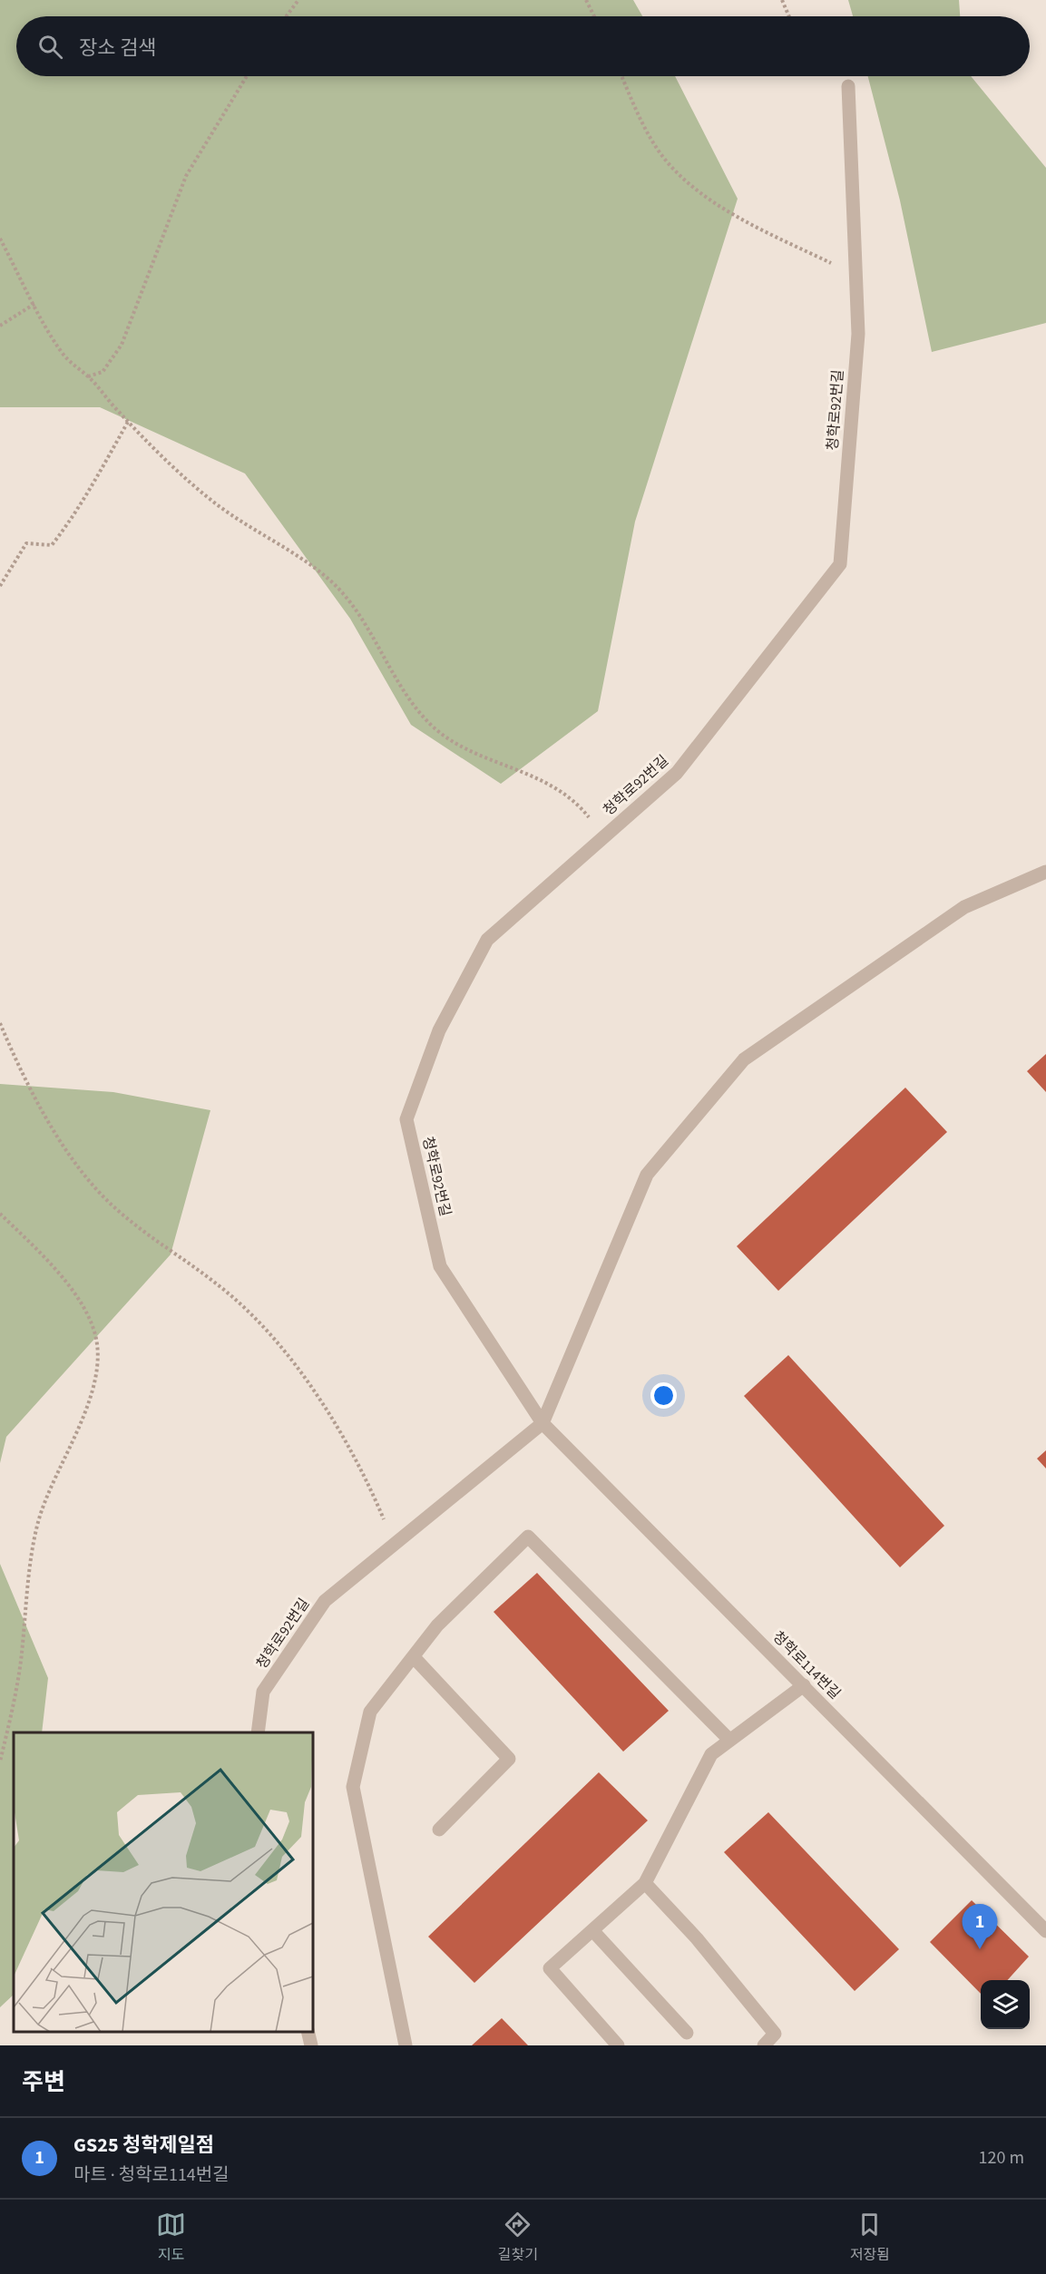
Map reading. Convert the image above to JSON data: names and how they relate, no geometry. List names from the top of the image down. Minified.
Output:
{"streets":{"street":["청학로92번길","청학로114번길"]},"crossings":[["청학로92번길","청학로114번길"]],"page":{"search":"장소 검색","pins":"1","heading":"주변","list":[{"mark":"1","name":"GS25 청학제일점","note":"마트 · 청학로114번길","value":"120 m"}],"nav":["지도","길찾기","저장됨"]}}
